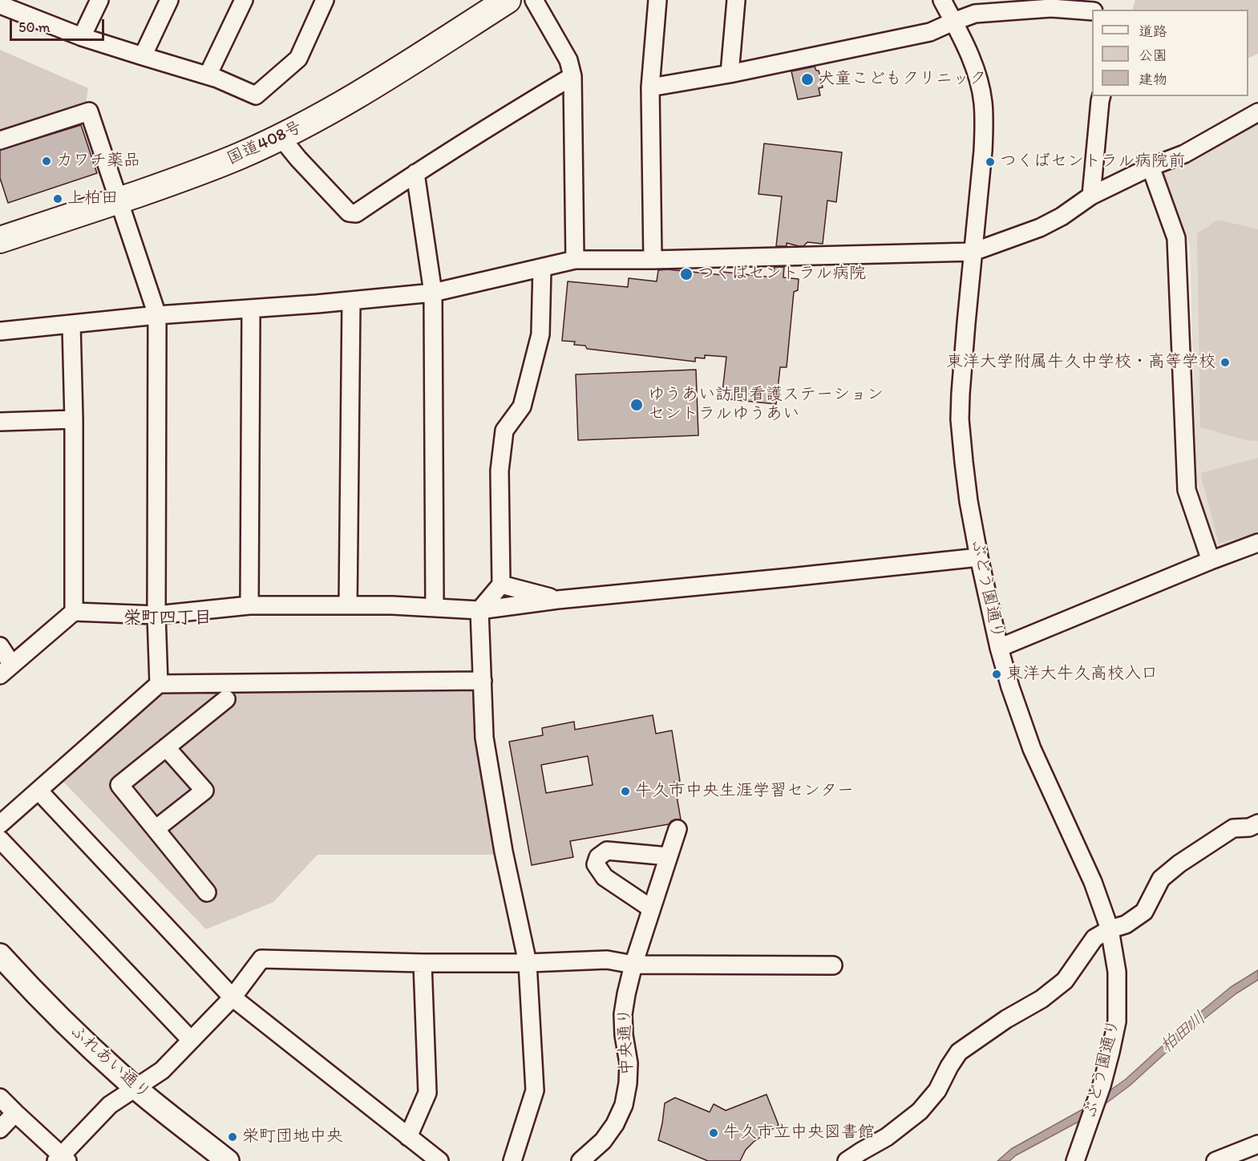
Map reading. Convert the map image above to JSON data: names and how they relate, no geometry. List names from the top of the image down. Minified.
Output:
{"streets":{"highway":["国道408号"],"main road":["ふれあい通り"],"street":["ぶどう園通り","中央通り"]},"districts":["栄町四丁目"],"water":["柏田川"],"places":["犬童こどもクリニック","カワチ薬品","つくばセントラル病院前","上柏田","つくばセントラル病院","東洋大学附属牛久中学校・高等学校","ゆうあい訪問看護ステーション セントラルゆうあい","東洋大牛久高校入口","牛久市中央生涯学習センター","牛久市立中央図書館","栄町団地中央"],"legend":["道路","公園","建物"],"scale_bar":"50 m"}
